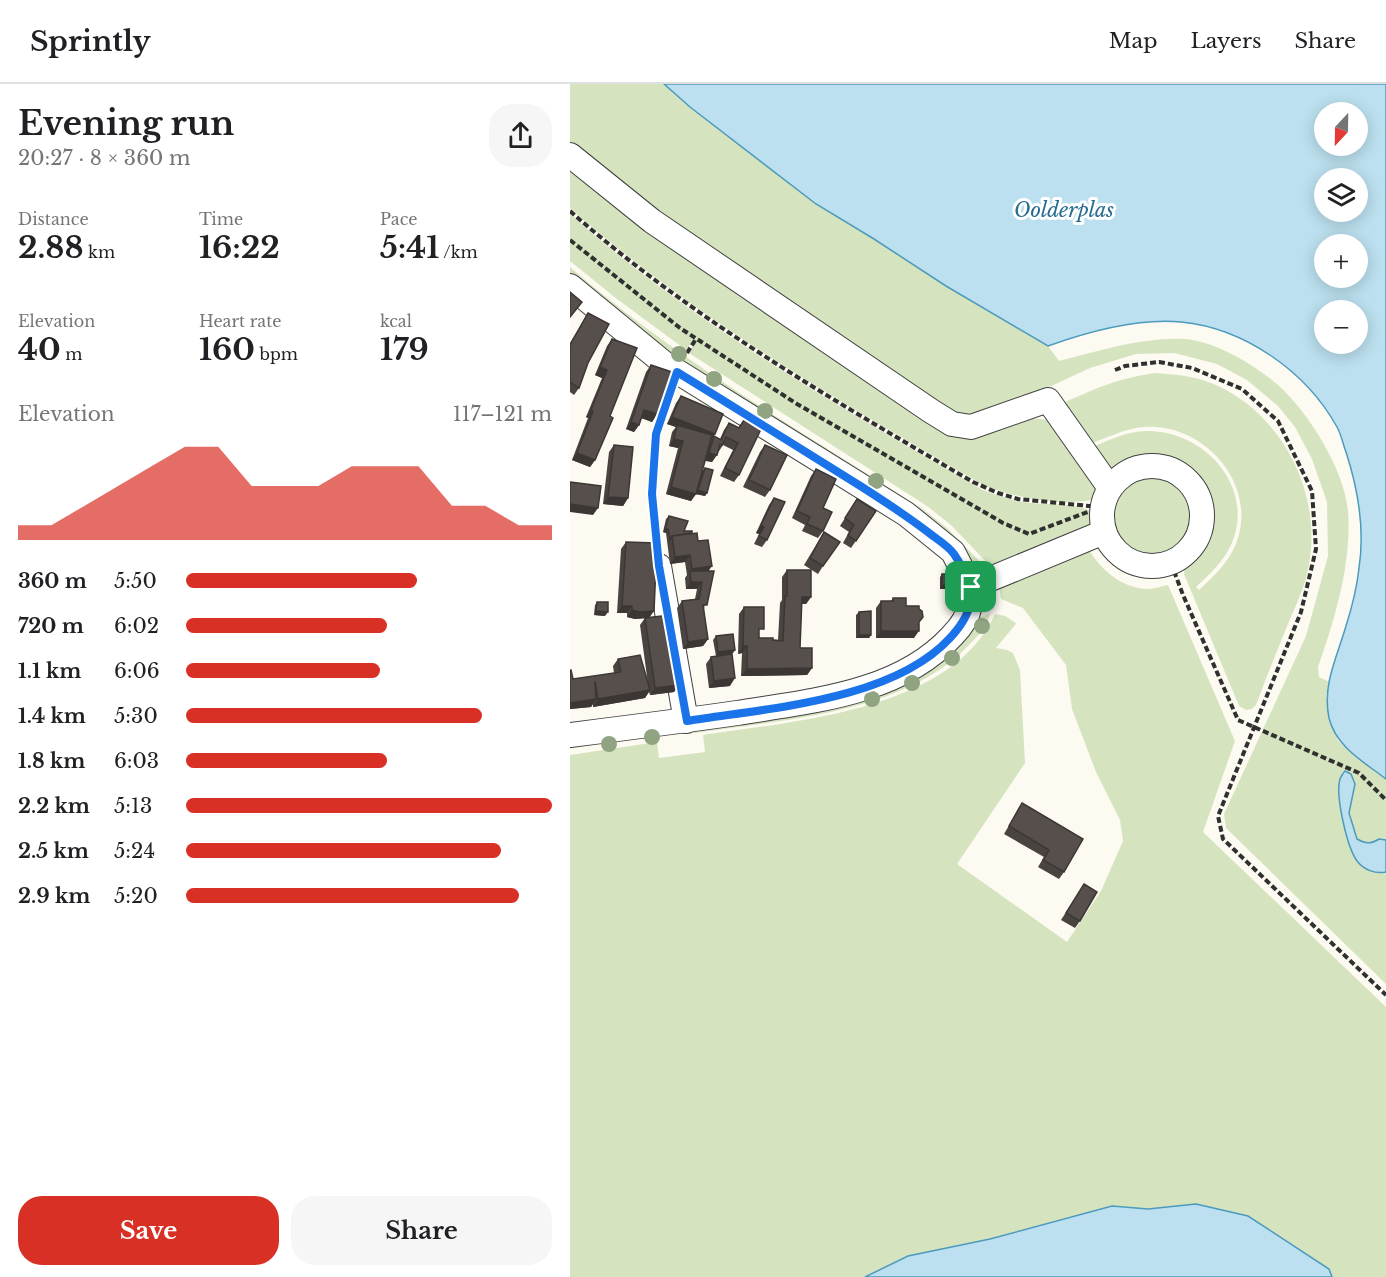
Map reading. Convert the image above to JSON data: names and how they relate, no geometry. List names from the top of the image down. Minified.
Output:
{"water":["Oolderplas"],"north":"bottom","page":{"header":"Sprintly","nav":["Map","Layers","Share"],"heading":["Evening run","20:27 · 8 × 360 m"],"map_buttons":["+","−"],"stats":[["Distance","2.88 km"],["Time","16:22"],["Pace","5:41 /km"],["Elevation","40 m"],["Heart rate","160 bpm"],["kcal","179"]],"chart":["Elevation","117–121 m"],"list":[{"name":"360 m","note":"5:50"},{"name":"720 m","note":"6:02"},{"name":"1.1 km","note":"6:06"},{"name":"1.4 km","note":"5:30"},{"name":"1.8 km","note":"6:03"},{"name":"2.2 km","note":"5:13"},{"name":"2.5 km","note":"5:24"},{"name":"2.9 km","note":"5:20"}],"buttons":["Save","Share"]}}
